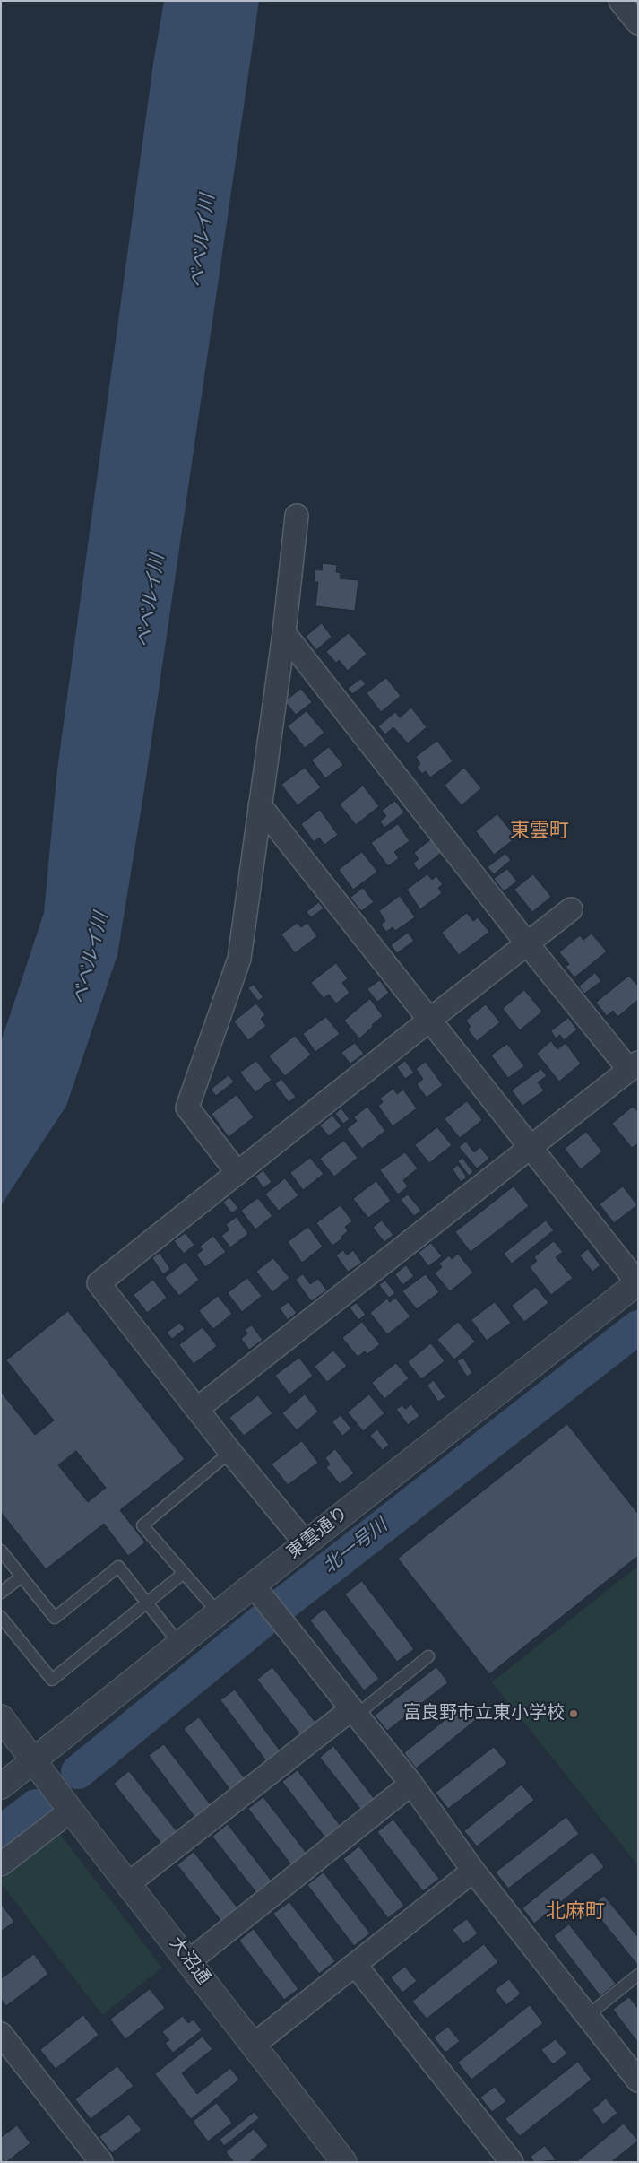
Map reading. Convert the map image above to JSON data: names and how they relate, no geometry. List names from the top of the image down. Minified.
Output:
{"streets":{"street":["東雲通り","大沼通"]},"crossings":[["東雲通り","大沼通"]],"districts":["東雲町","北麻町"],"water":["ベベルイ川","北一号川"],"places":["富良野市立東小学校"]}
